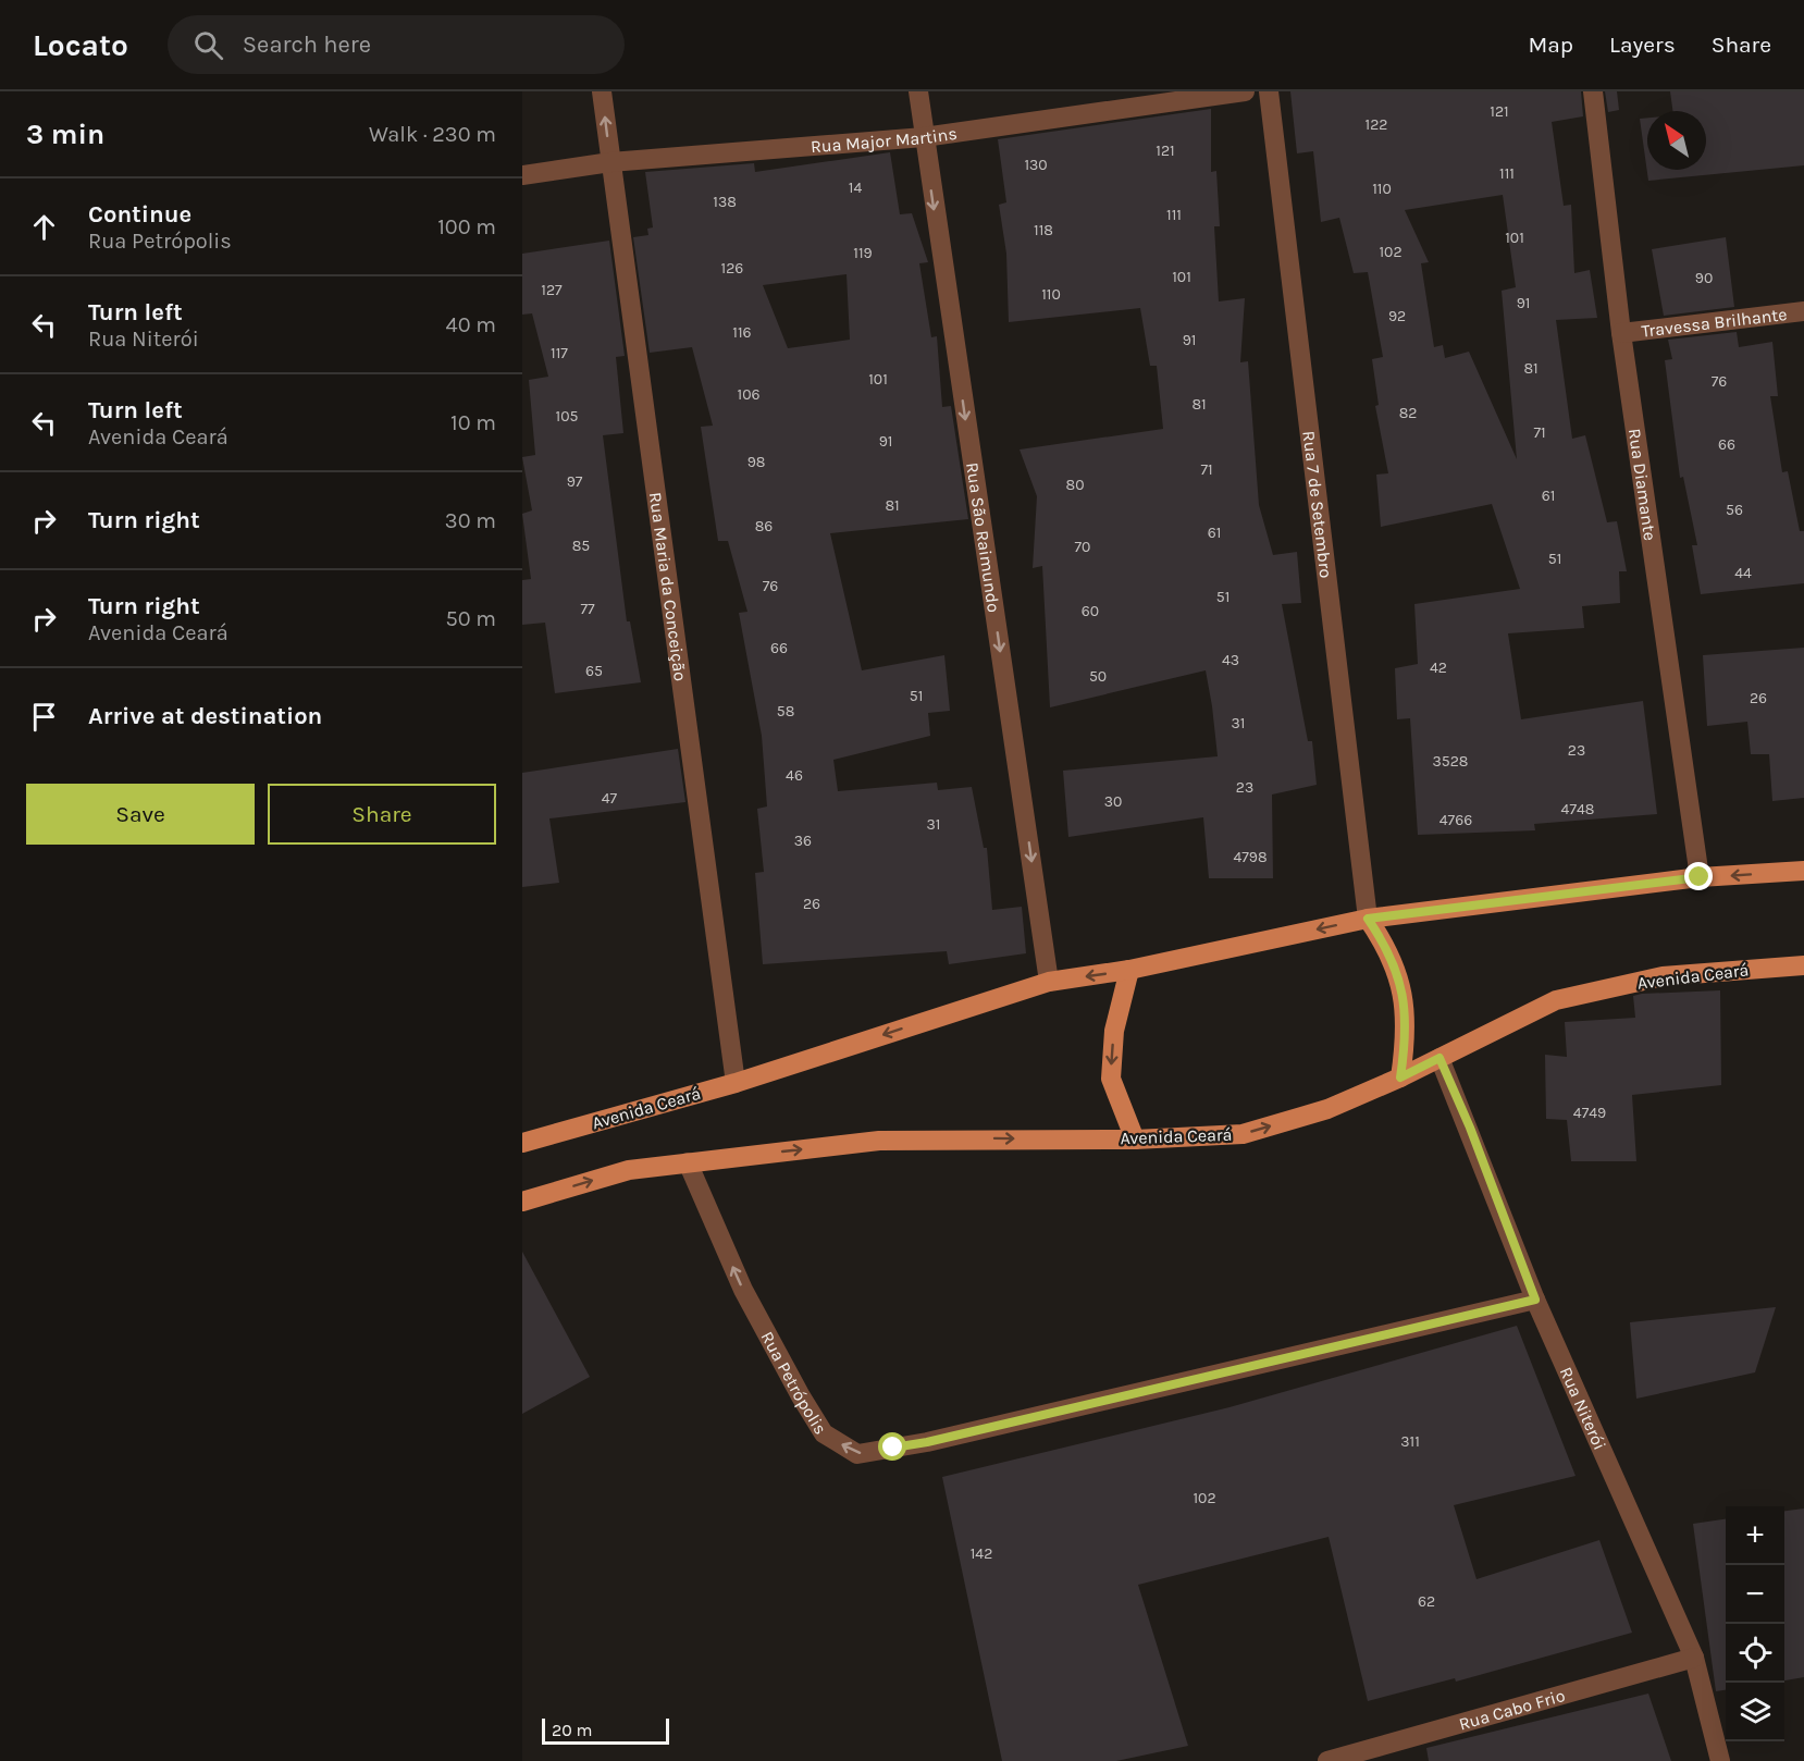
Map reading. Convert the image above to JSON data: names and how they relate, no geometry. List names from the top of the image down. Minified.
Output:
{"streets":{"main road":["Avenida Ceará"],"street":["Rua Major Martins","Travessa Brilhante","Rua Diamante","Rua 7 de Setembro","Rua São Raimundo","Rua Maria da Conceição","Rua Petrópolis","Rua Niterói","Rua Cabo Frio"]},"crossings":[["Rua Major Martins","Rua São Raimundo"],["Rua Major Martins","Rua Maria da Conceição"],["Travessa Brilhante","Rua Diamante"],["Rua Diamante","Avenida Ceará"],["Rua 7 de Setembro","Avenida Ceará"],["Rua São Raimundo","Avenida Ceará"],["Rua Maria da Conceição","Avenida Ceará"],["Avenida Ceará","Rua Petrópolis"],["Avenida Ceará","Rua Niterói"],["Rua Petrópolis","Rua Niterói"],["Rua Niterói","Rua Cabo Frio"]],"one_way":["Rua São Raimundo","Rua Petrópolis"],"house_numbers":["121","122","121","130","111","14","110","138","111","118","101","102","119","126","101","90","127","110","91","92","116","91","117","81","101","76","106","81","82","105","71","91","66","98","71","97","80","61","81","56","86","61","85","70","51","44","76","51","77","60","66","43","42","65","50","51","26","58","31","23","3528","46","23","47","30","4748","4766","31","36","4798","26","4749","311","102","142","62"],"scale_bar":"20 m","north":"top left","page":{"header":"Locato","search":"Search here","nav":["Map","Layers","Share"],"heading":["3 min","Walk · 230 m"],"list":[["Continue","Rua Petrópolis","100 m"],["Turn left","Rua Niterói","40 m"],["Turn left","Avenida Ceará","10 m"],["Turn right","30 m"],["Turn right","Avenida Ceará","50 m"],"Arrive at destination"],"buttons":["Save","Share"],"map_buttons":["+","−"],"scale":"20 m"}}
